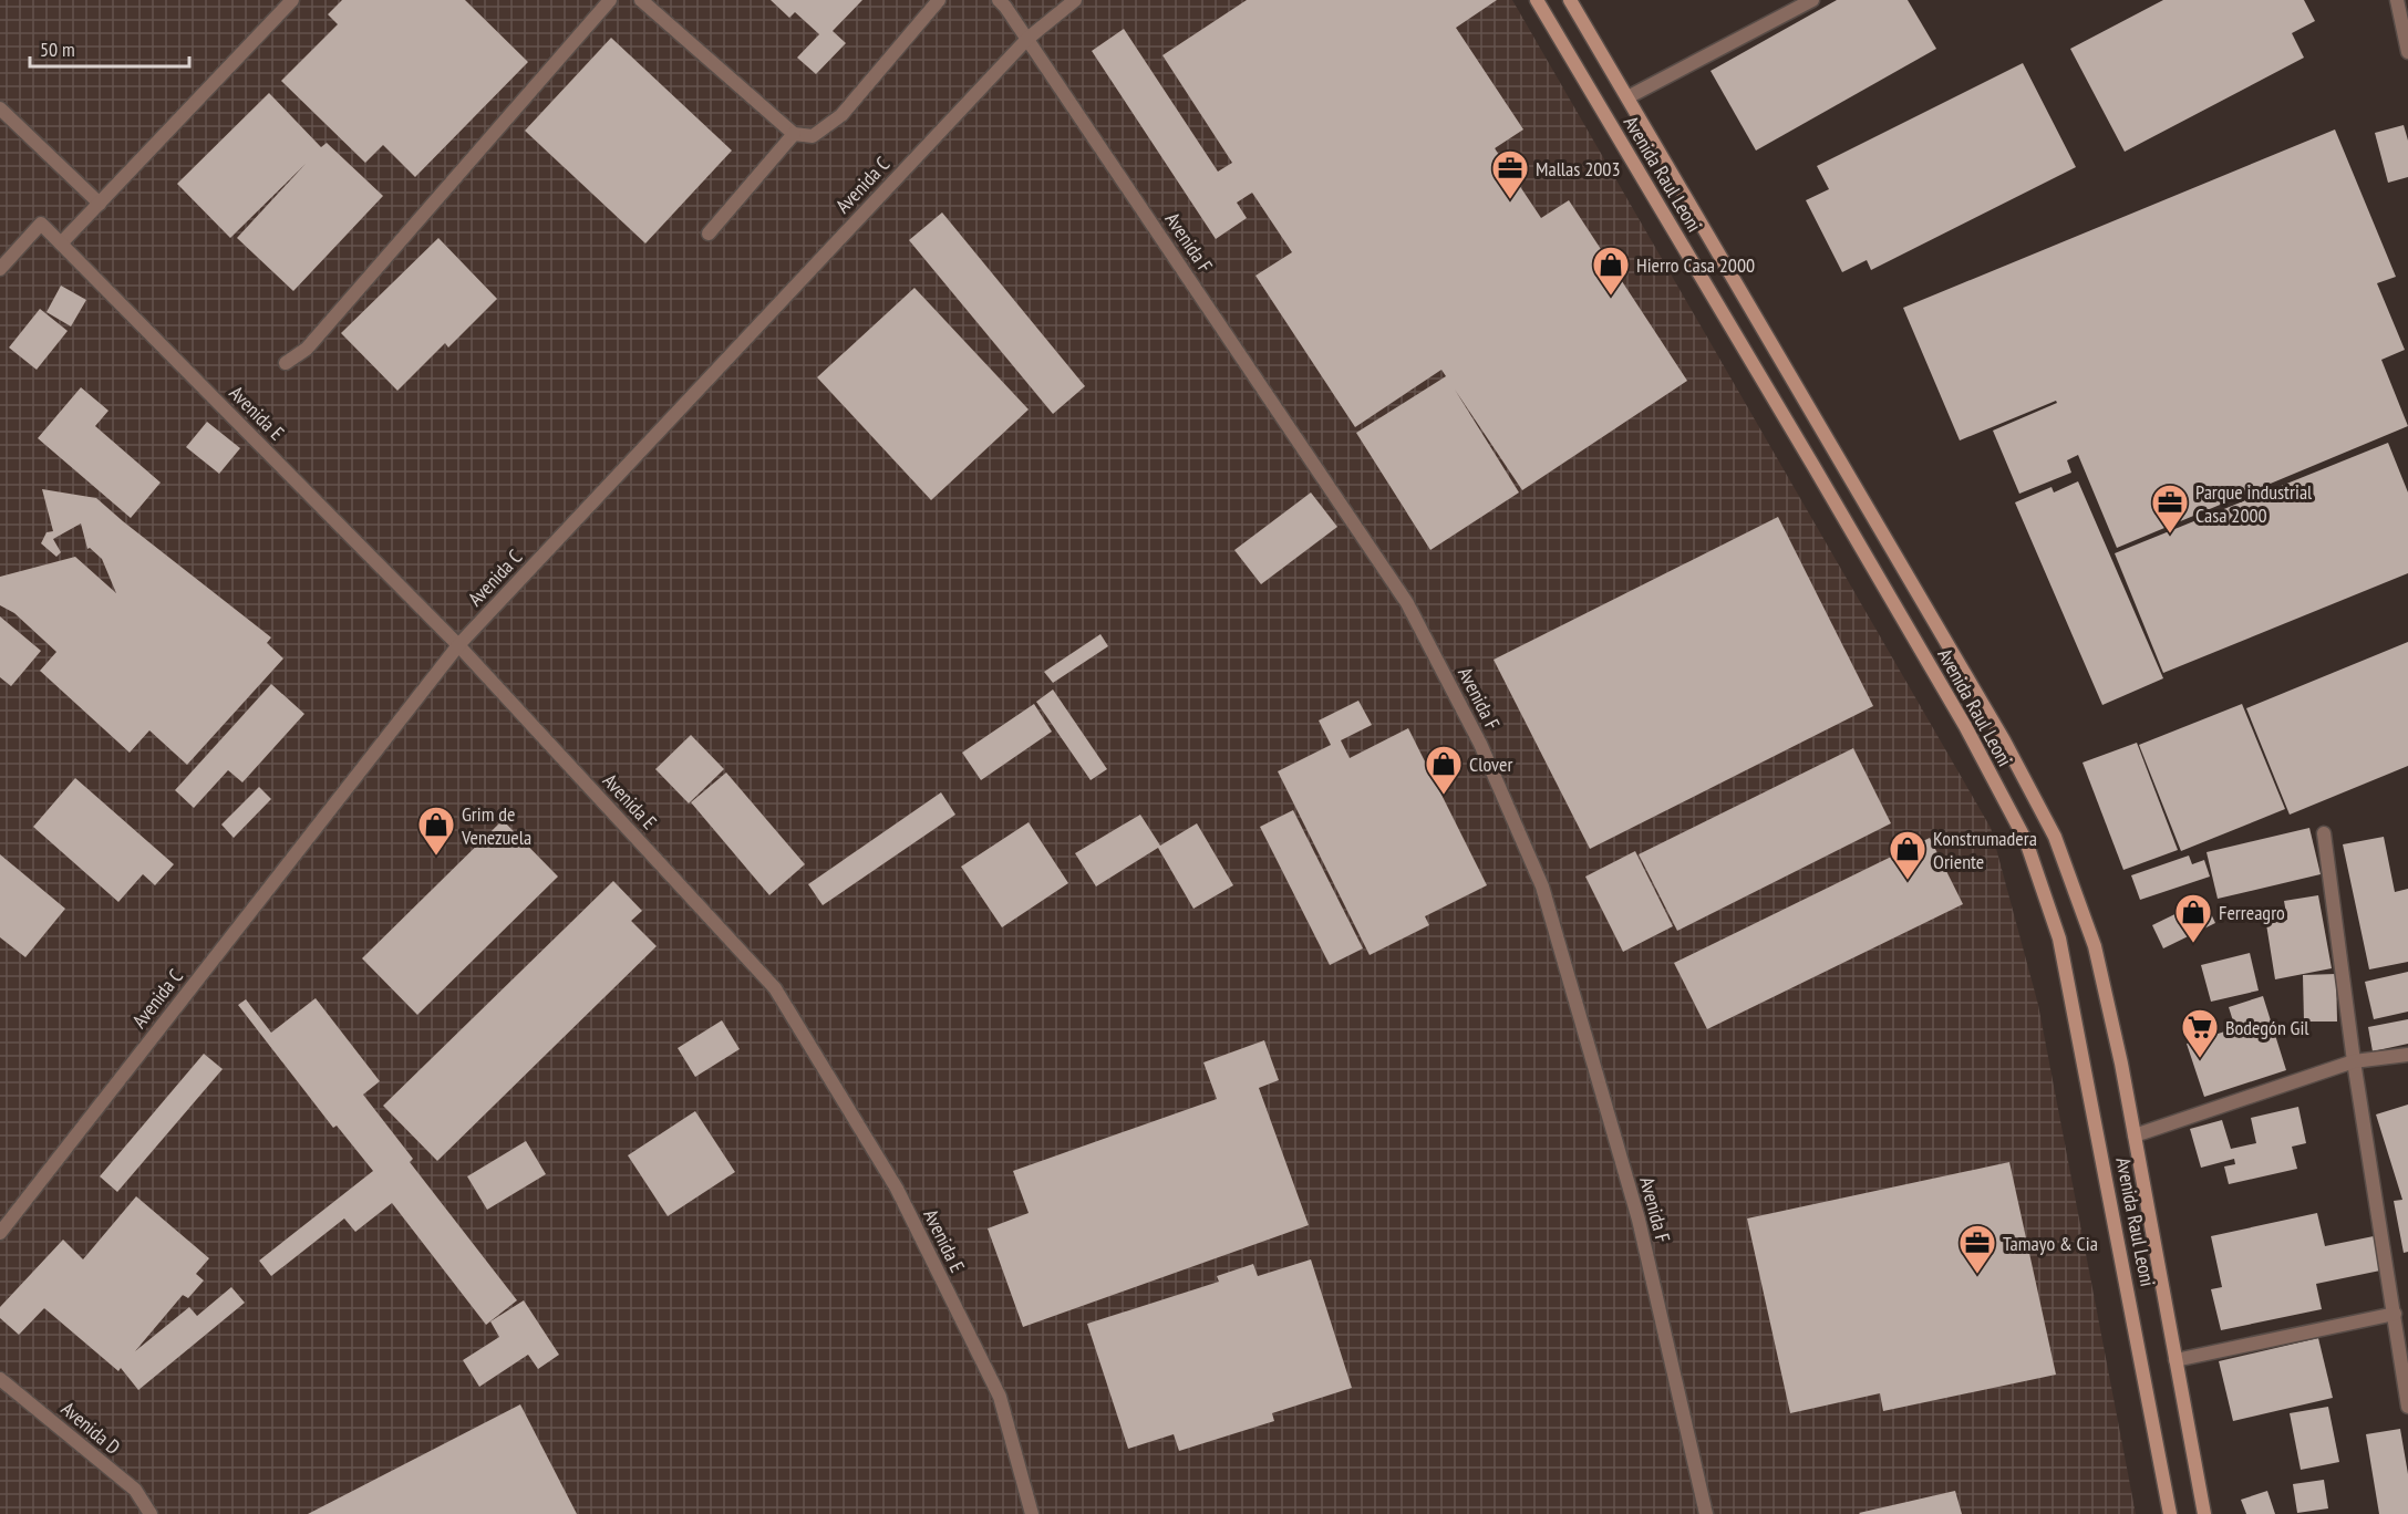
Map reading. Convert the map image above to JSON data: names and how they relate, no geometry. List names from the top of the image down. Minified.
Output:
{"streets":{"main road":["Avenida Raul Leoni"],"street":["Avenida C","Avenida F","Avenida E","Avenida D"]},"crossings":[["Avenida C","Avenida F"],["Avenida C","Avenida E"]],"places":{"office":["Mallas 2003","Parque industrial Casa 2000","Tamayo & Cia"],"shop":["Hierro Casa 2000","Clover","Grim de Venezuela","Konstrumadera Oriente","Ferreagro"],"supermarket":["Bodegón Gil"]},"scale_bar":"50 m"}
